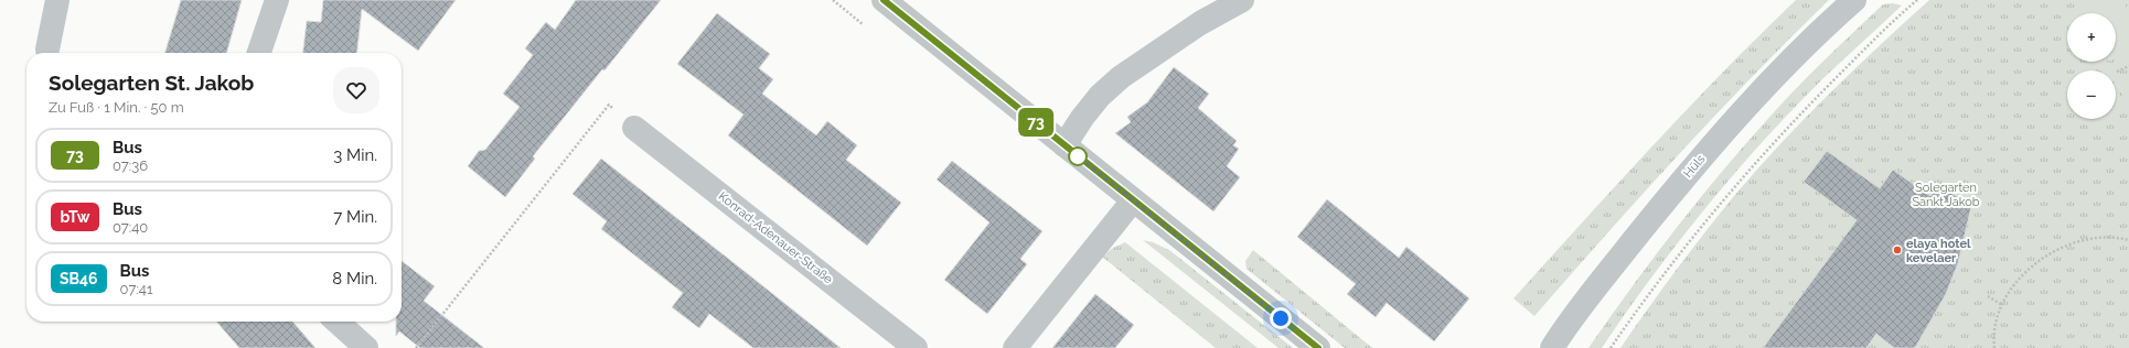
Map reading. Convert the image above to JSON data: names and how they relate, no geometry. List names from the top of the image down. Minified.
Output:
{"streets":{"street":["Hüls","Konrad-Adenauer-Straße"]},"parks":["Solegarten Sankt Jakob"],"places":["elaya hotel kevelaer"],"lines":["bus line 73"],"page":{"on_map":"73","map_buttons":["+","−"],"heading":["Solegarten St. Jakob","Zu Fuß · 1 Min. · 50 m"],"list":[{"mark":"73","name":"Bus","note":"07:36","value":"3 Min."},{"mark":"bTw","name":"Bus","note":"07:40","value":"7 Min."},{"mark":"SB46","name":"Bus","note":"07:41","value":"8 Min."}]}}
